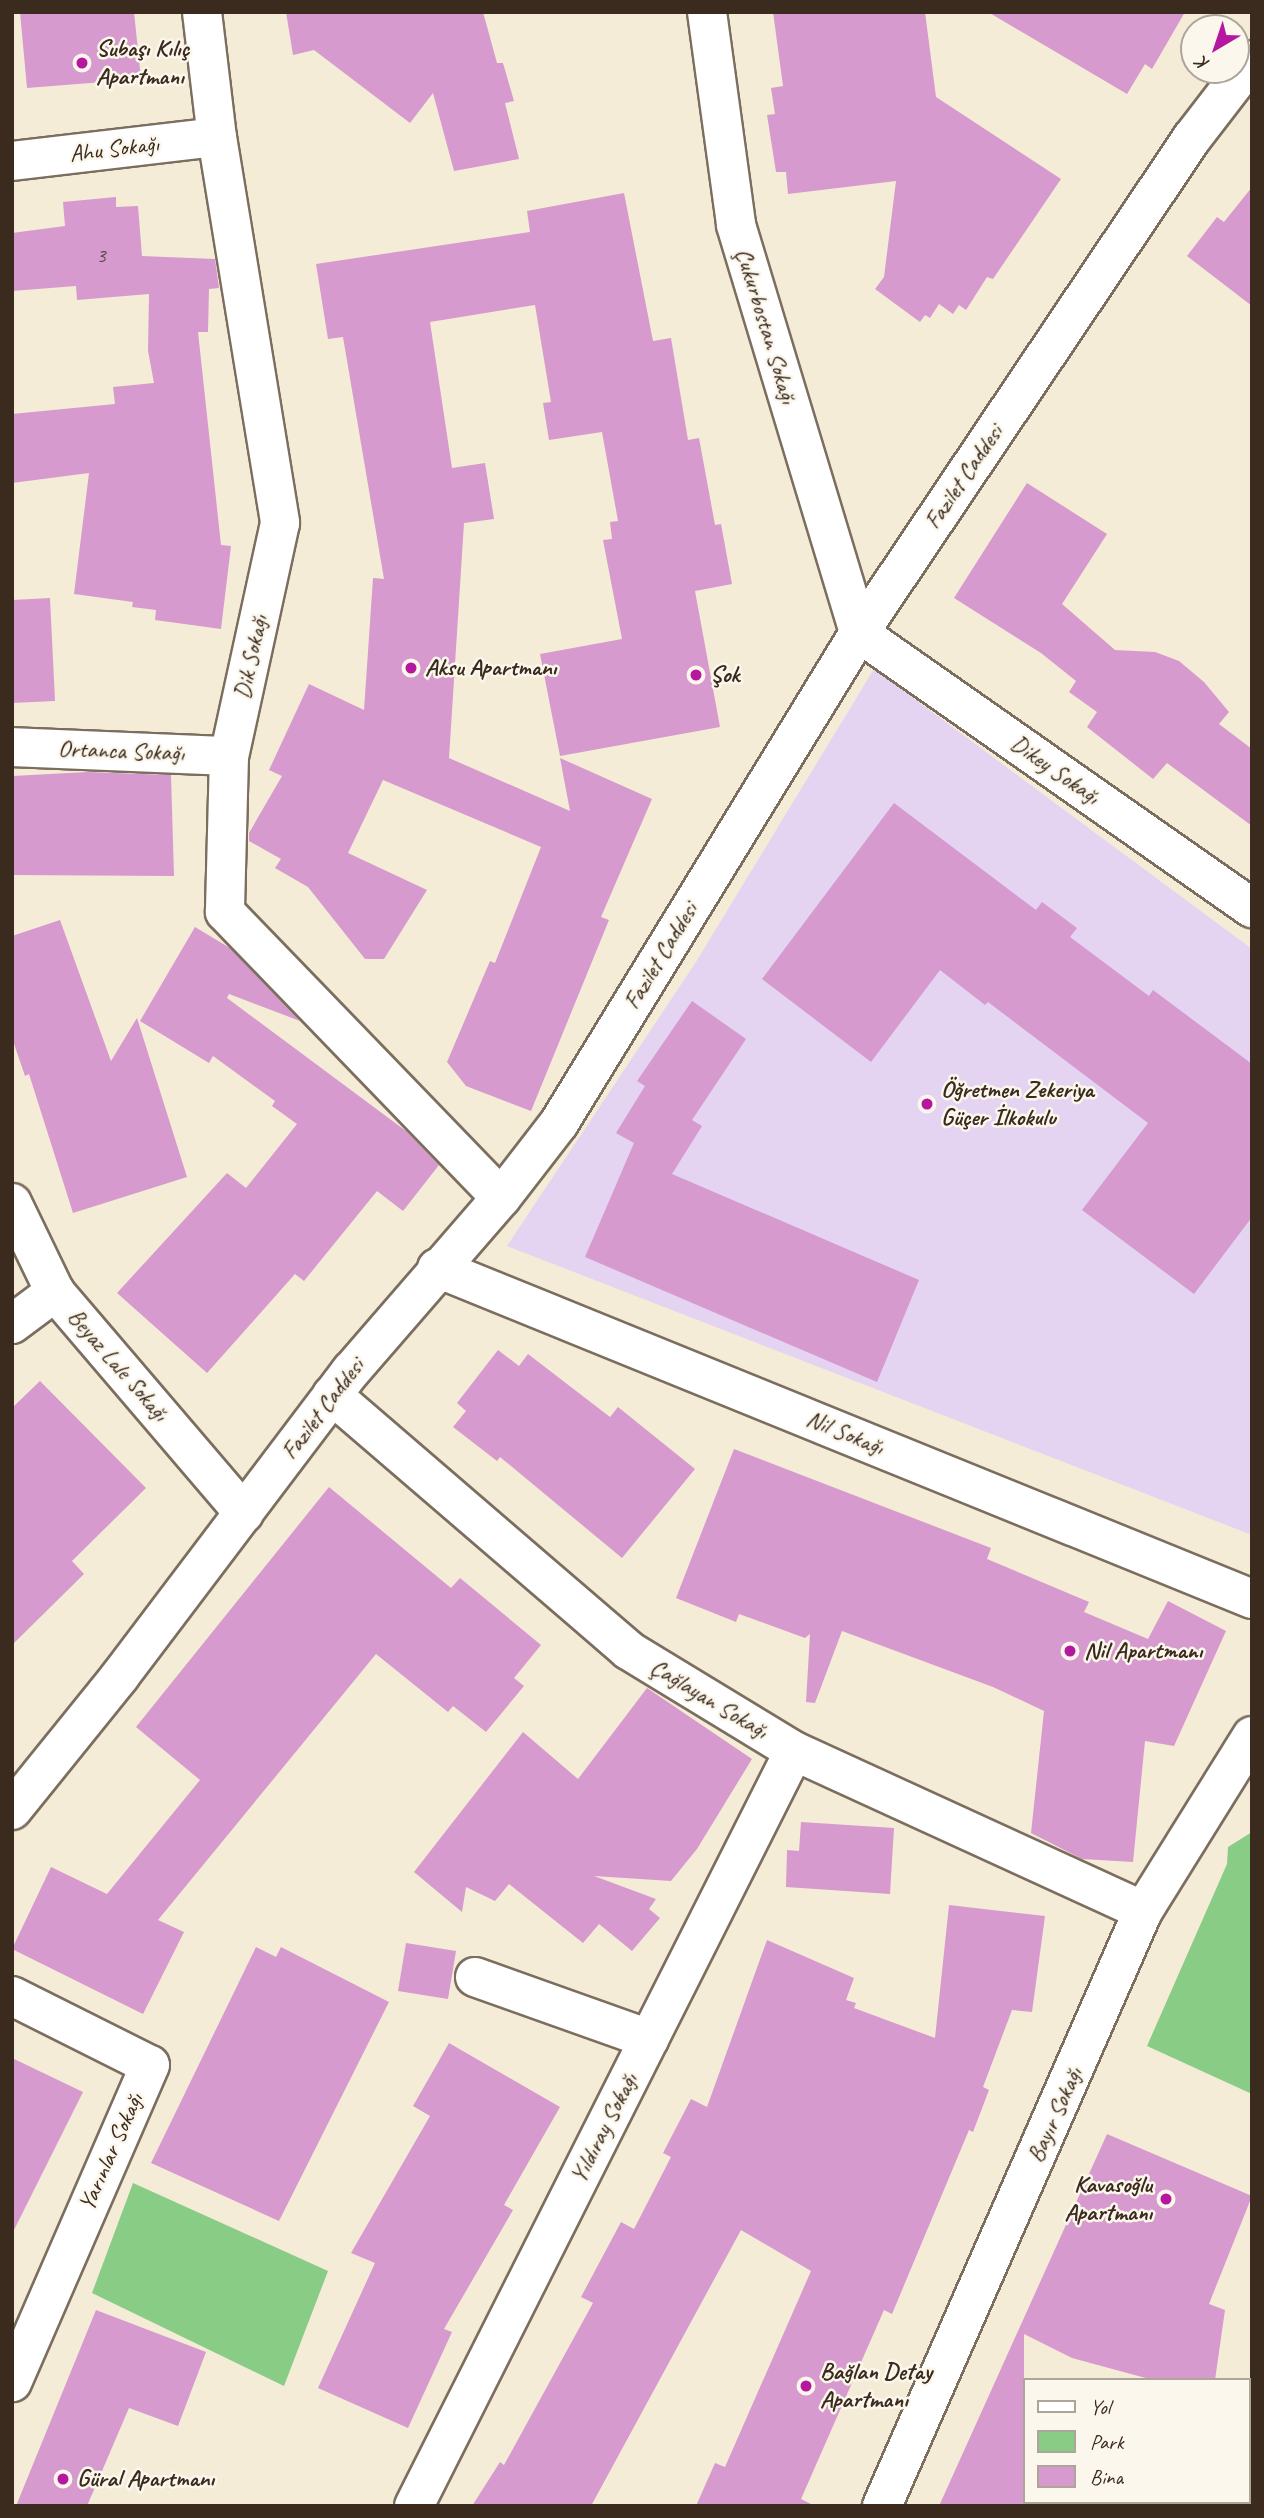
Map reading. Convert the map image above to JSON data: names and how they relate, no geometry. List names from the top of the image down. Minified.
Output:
{"streets":{"street":["Ahu Sokağı","Çukurbostan Sokağı","Fazilet Caddesi","Dik Sokağı","Ortanca Sokağı","Dikey Sokağı","Beyaz Lale Sokağı","Nil Sokağı","Çağlayan Sokağı","Bayır Sokağı","Yıldıray Sokağı","Yarınlar Sokağı"]},"crossings":[["Ahu Sokağı","Dik Sokağı"],["Çukurbostan Sokağı","Fazilet Caddesi"],["Çukurbostan Sokağı","Dikey Sokağı"],["Fazilet Caddesi","Dik Sokağı"],["Fazilet Caddesi","Dikey Sokağı"],["Fazilet Caddesi","Beyaz Lale Sokağı"],["Fazilet Caddesi","Nil Sokağı"],["Fazilet Caddesi","Çağlayan Sokağı"],["Dik Sokağı","Ortanca Sokağı"],["Çağlayan Sokağı","Bayır Sokağı"],["Çağlayan Sokağı","Yıldıray Sokağı"]],"places":["Subaşı Kılıç Apartmanı","Aksu Apartmanı","Şok","Öğretmen Zekeriya Güçer İlkokulu","Nil Apartmanı","Kavasoğlu Apartmanı","Bağlan Detay Apartmanı","Güral Apartmanı"],"house_numbers":["3"],"legend":["Yol","Park","Bina"],"north":"bottom left"}
